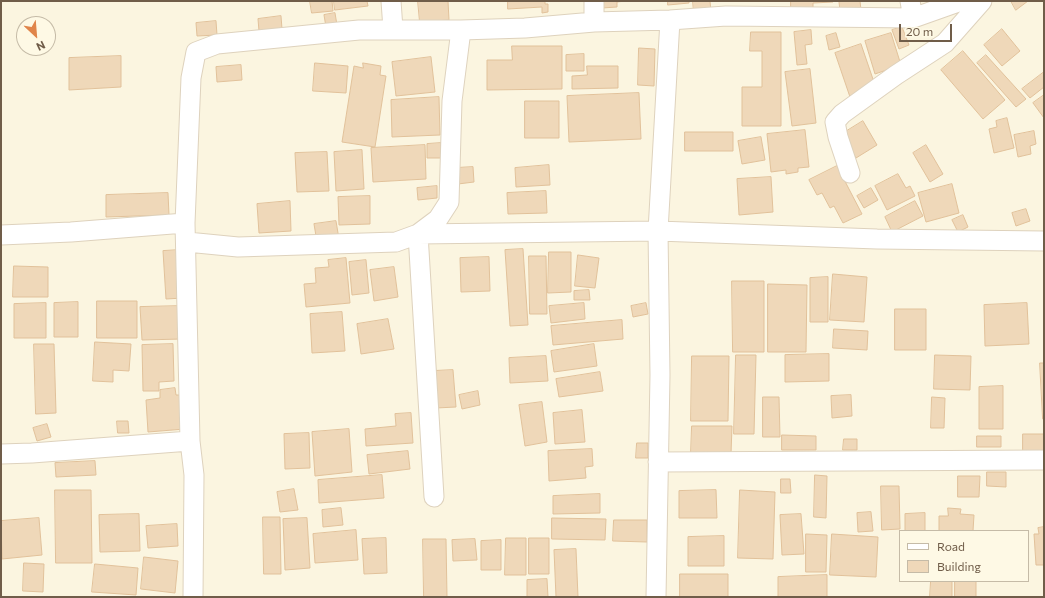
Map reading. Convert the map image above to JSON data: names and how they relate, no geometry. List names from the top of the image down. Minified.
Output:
{"legend":["Road","Building"],"scale_bar":"20 m","north":"bottom right"}
